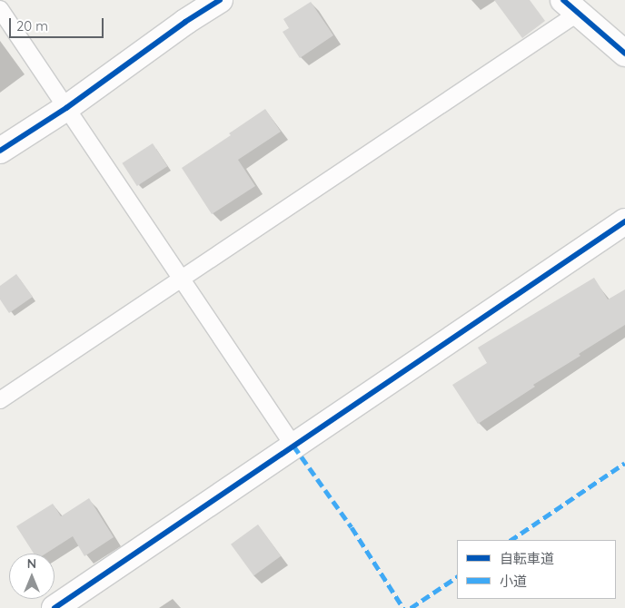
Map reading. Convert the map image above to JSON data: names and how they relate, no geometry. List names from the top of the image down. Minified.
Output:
{"legend":["自転車道","小道"],"scale_bar":"20 m","north":"top"}
